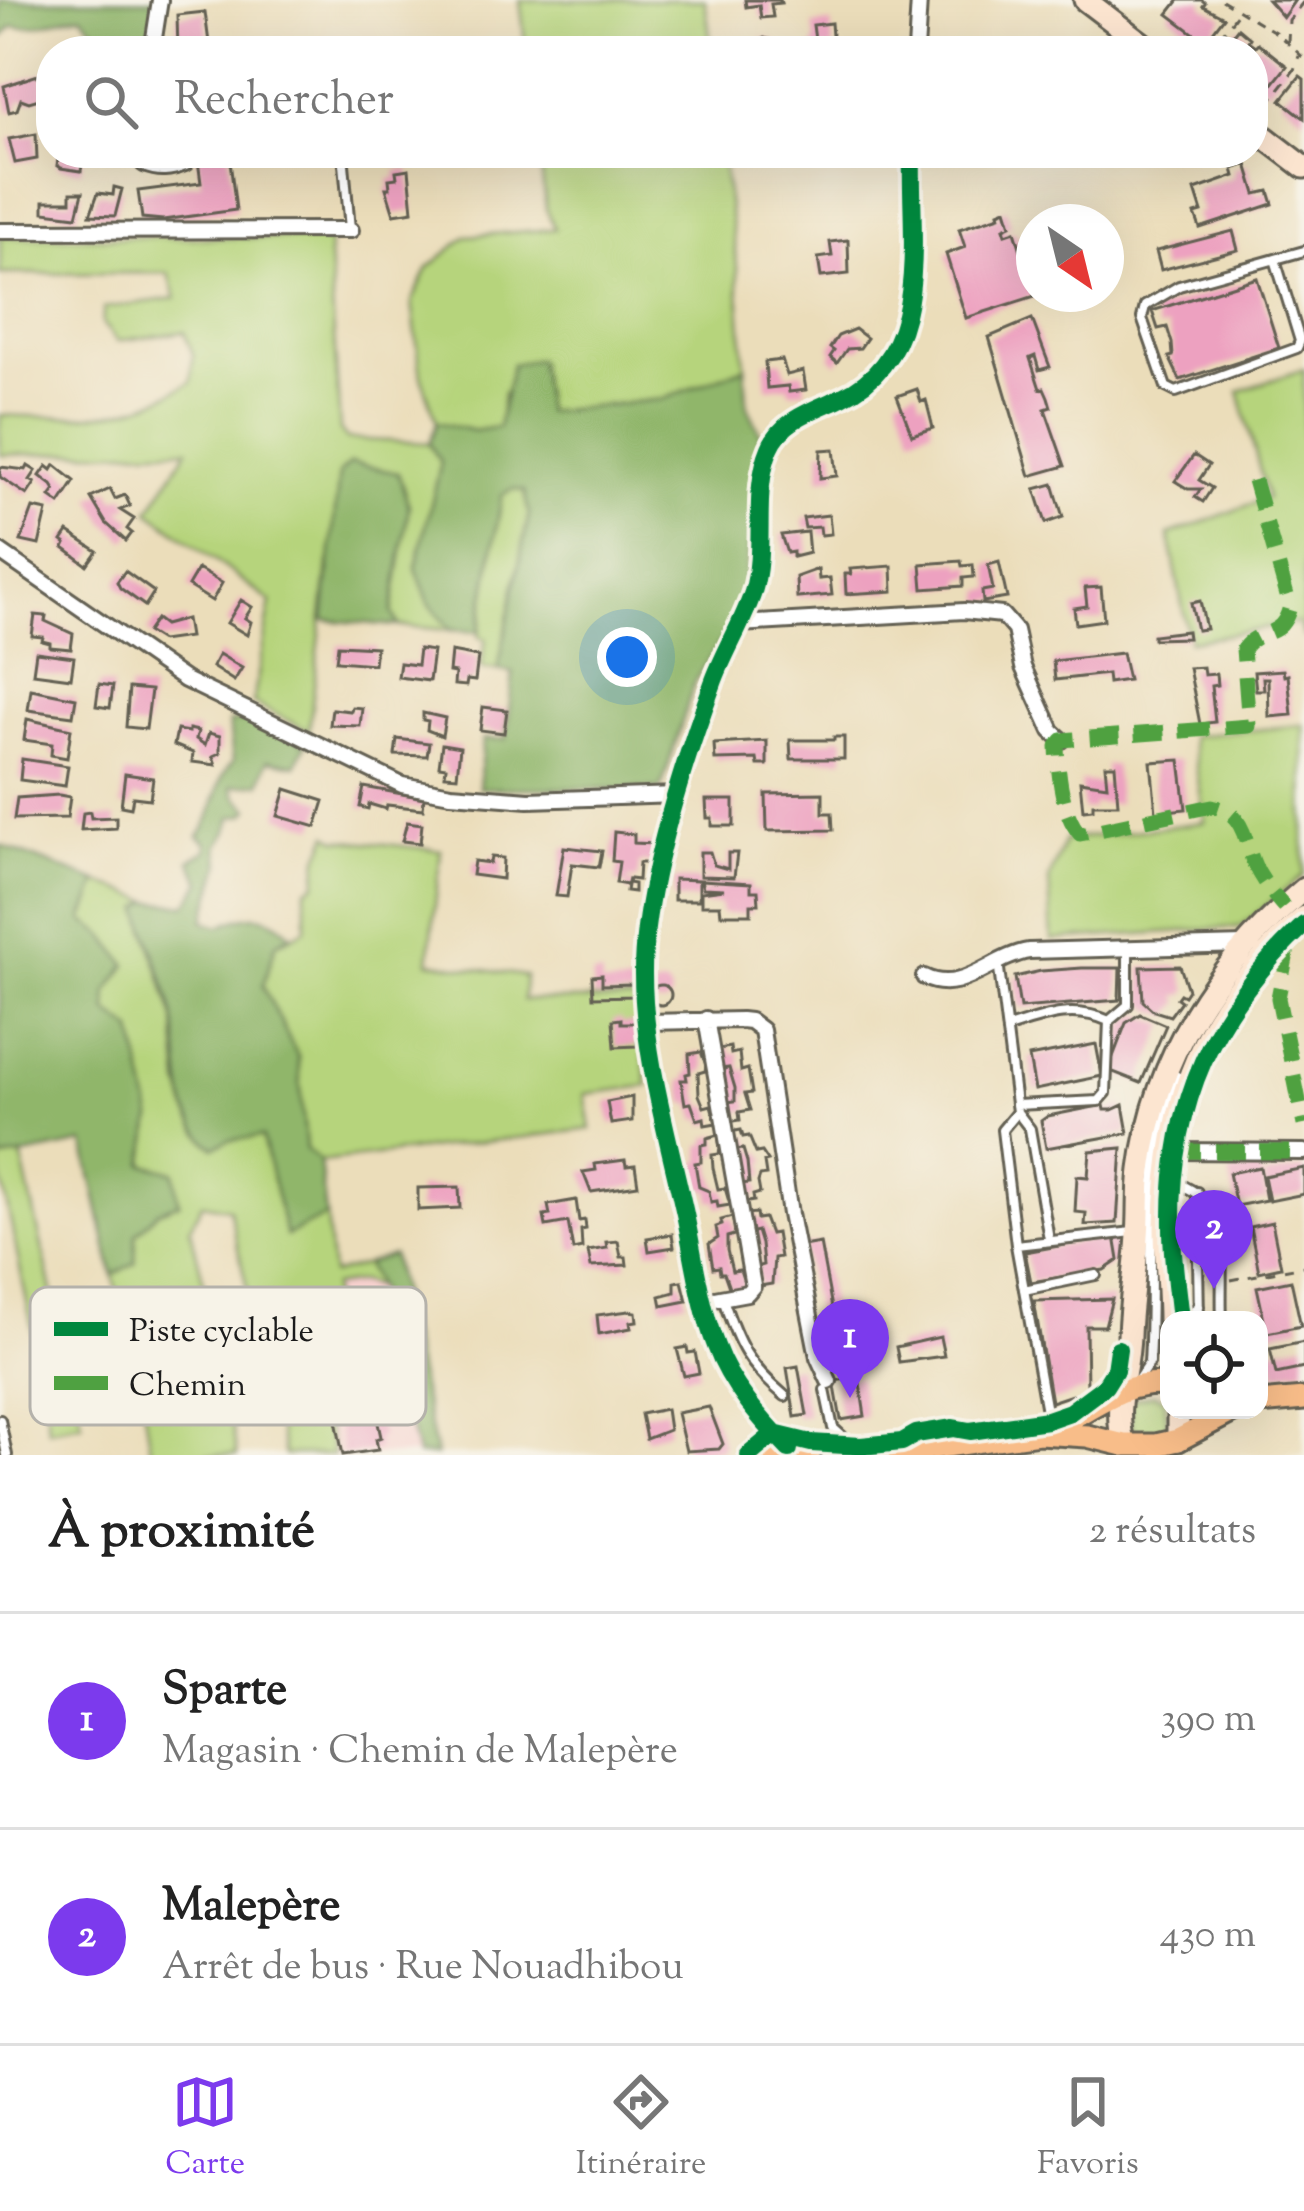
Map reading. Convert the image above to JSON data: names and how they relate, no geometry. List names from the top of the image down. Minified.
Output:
{"legend":["Piste cyclable","Chemin"],"north":"bottom right","page":{"search":"Rechercher","pins":["2","1"],"heading":["À proximité","2 résultats"],"list":[{"mark":"1","name":"Sparte","note":"Magasin · Chemin de Malepère","value":"390 m"},{"mark":"2","name":"Malepère","note":"Arrêt de bus · Rue Nouadhibou","value":"430 m"}],"nav":["Carte","Itinéraire","Favoris"]}}
